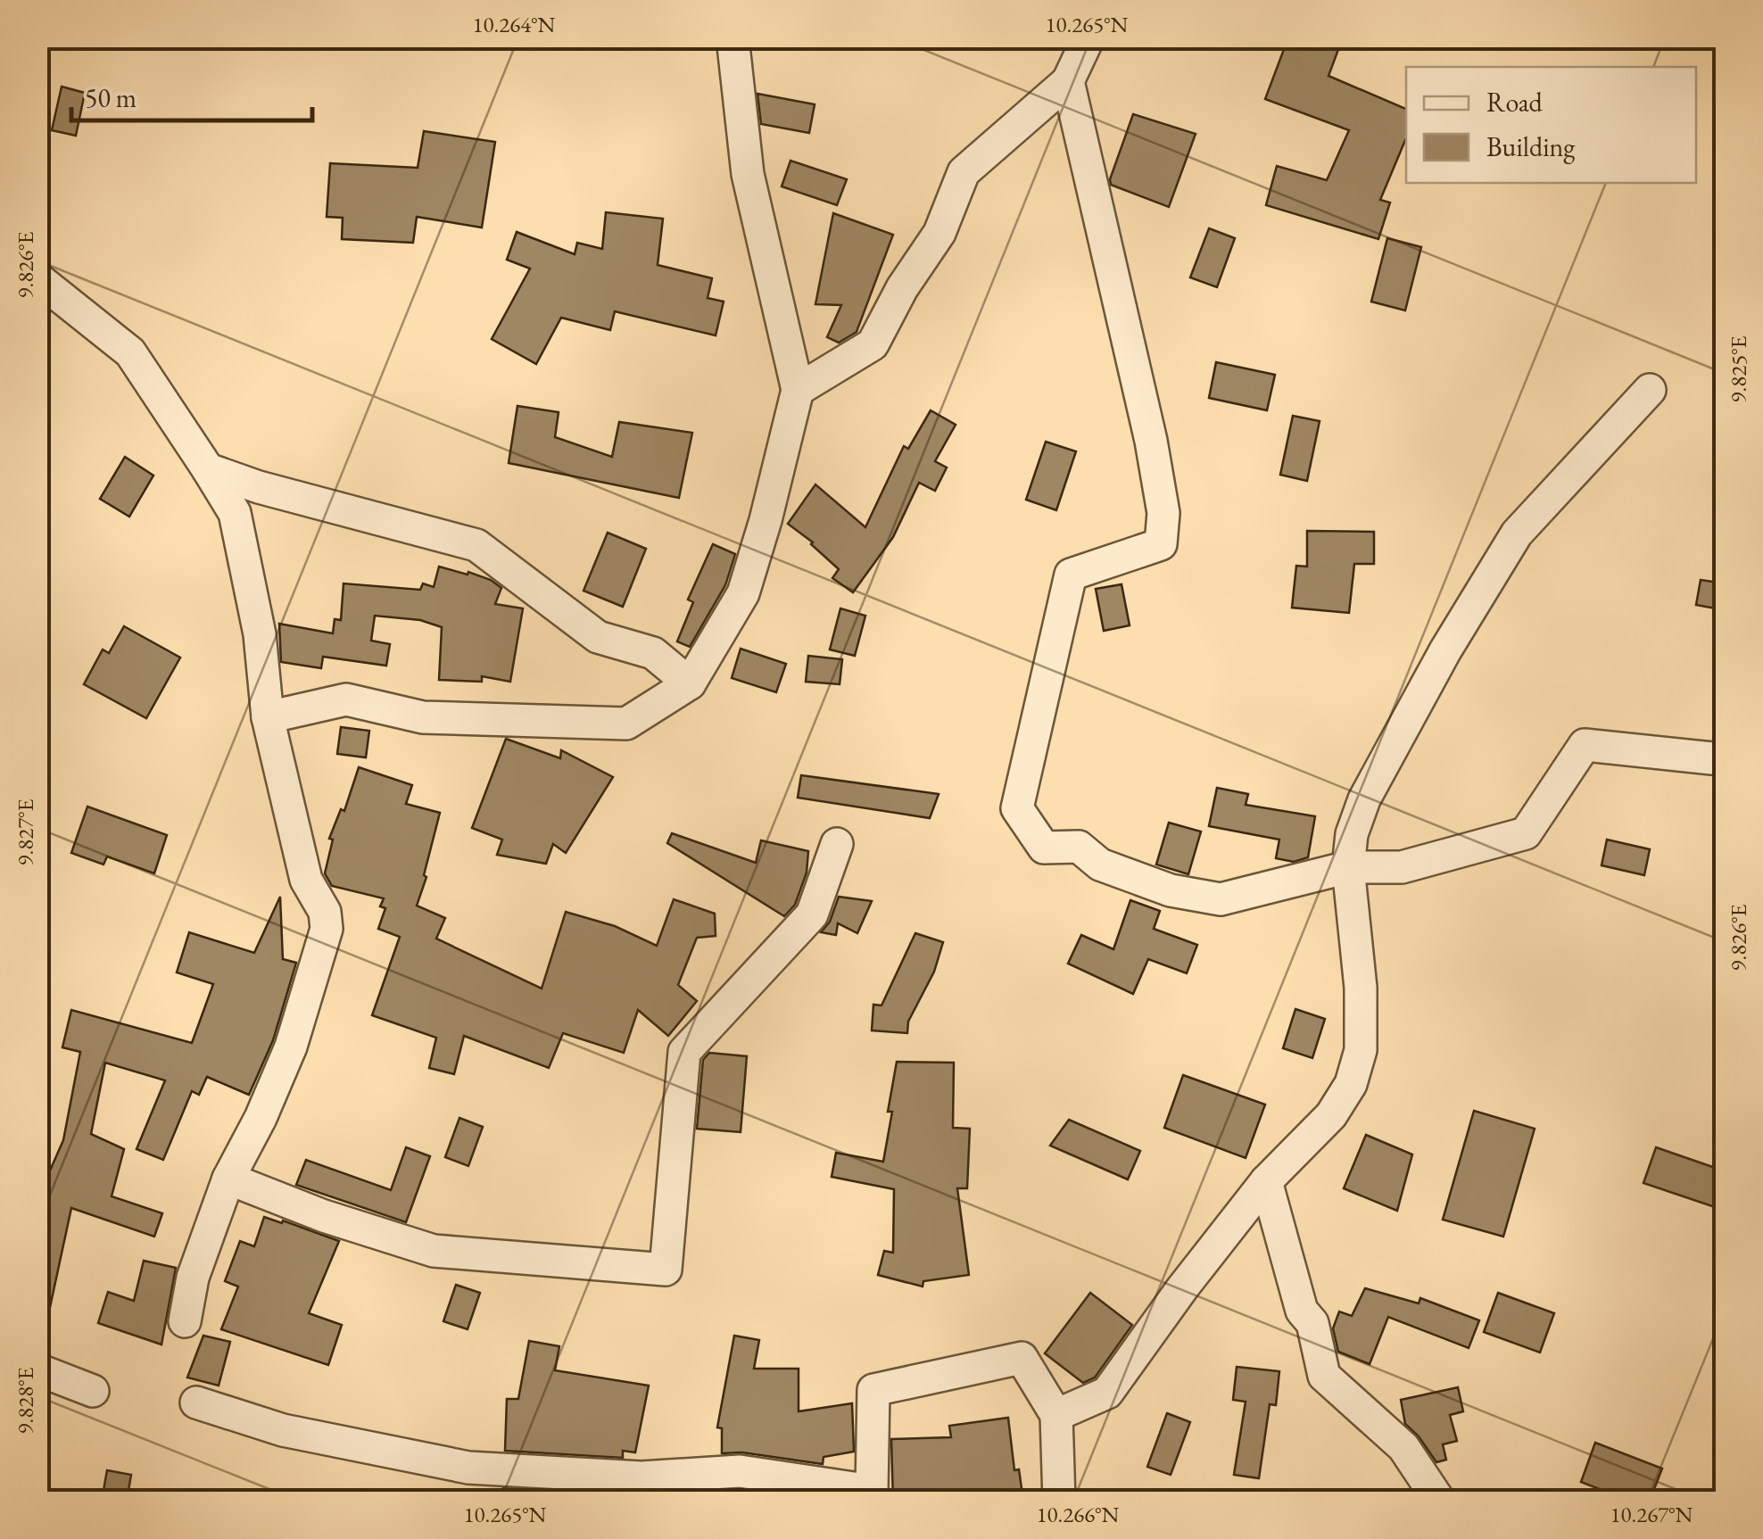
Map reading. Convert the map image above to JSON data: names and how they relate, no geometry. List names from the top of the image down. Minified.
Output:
{"legend":["Road","Building"],"scale_bar":"50 m","coordinates":["10.264°N","10.265°N","9.826°E","9.825°E","9.827°E","9.828°E","10.266°N","10.267°N"]}
